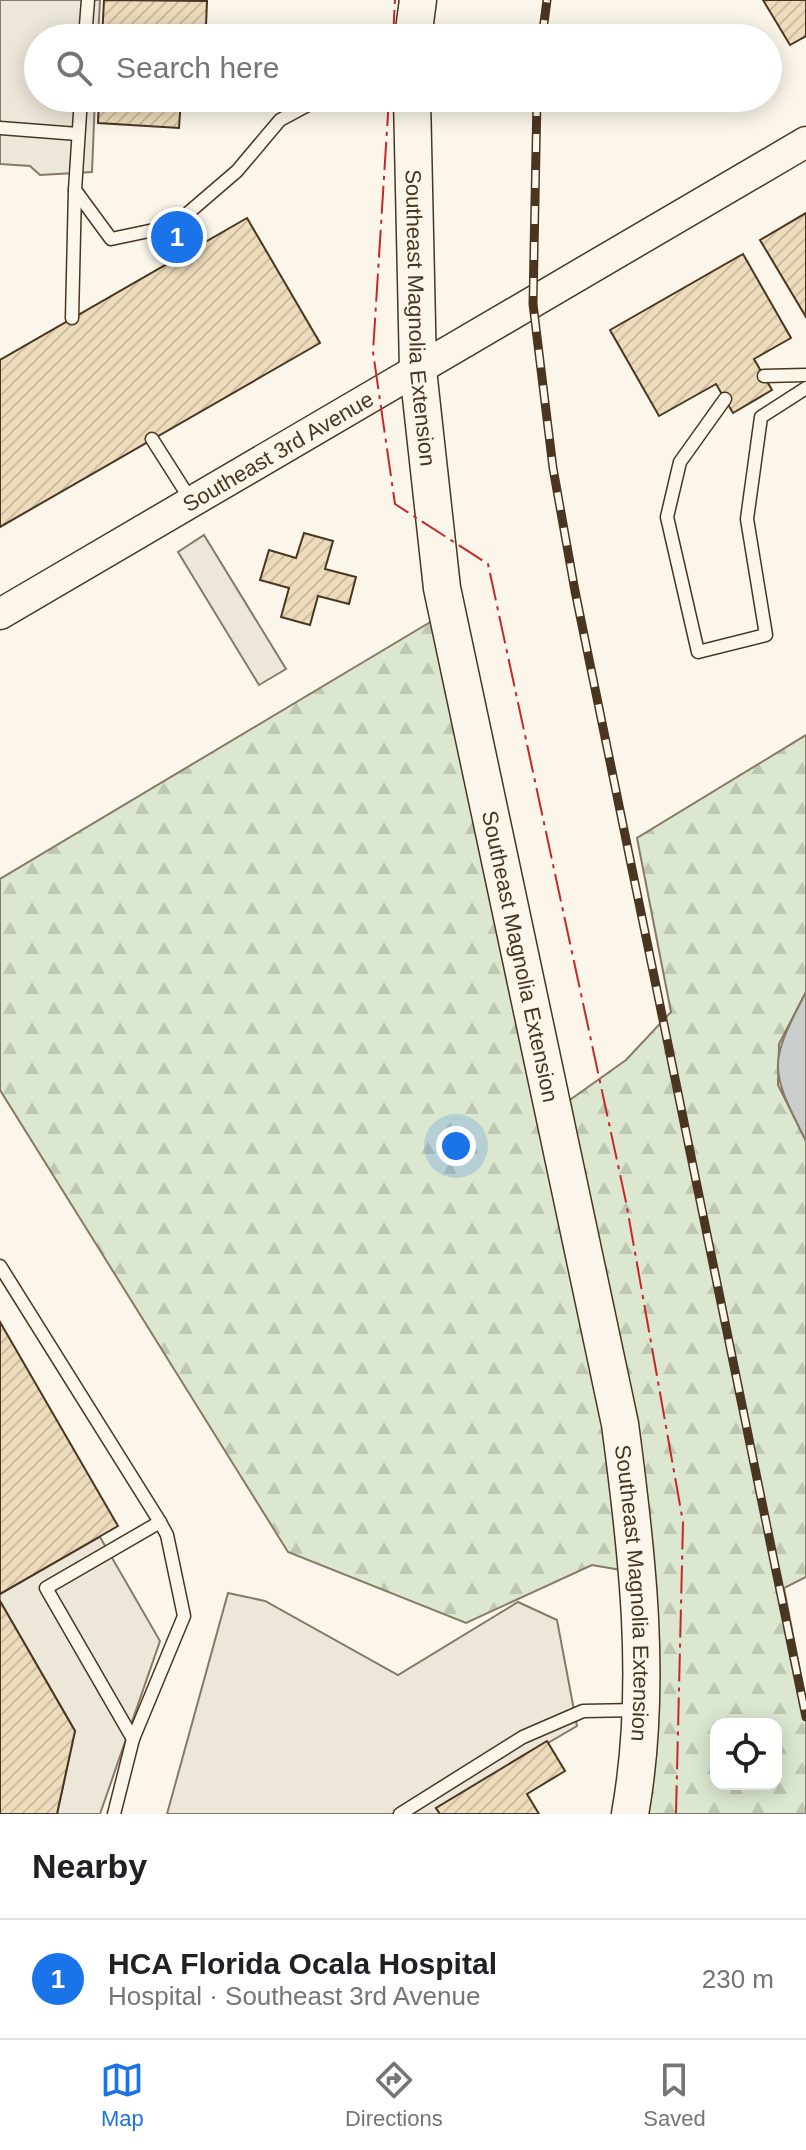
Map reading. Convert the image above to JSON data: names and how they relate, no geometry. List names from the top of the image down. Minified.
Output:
{"streets":{"main road":["Southeast Magnolia Extension"],"street":["Southeast 3rd Avenue"]},"crossings":[["Southeast Magnolia Extension","Southeast 3rd Avenue"]],"page":{"search":"Search here","pins":"1","heading":"Nearby","list":[{"mark":"1","name":"HCA Florida Ocala Hospital","note":"Hospital · Southeast 3rd Avenue","value":"230 m"}],"nav":["Map","Directions","Saved"]}}
